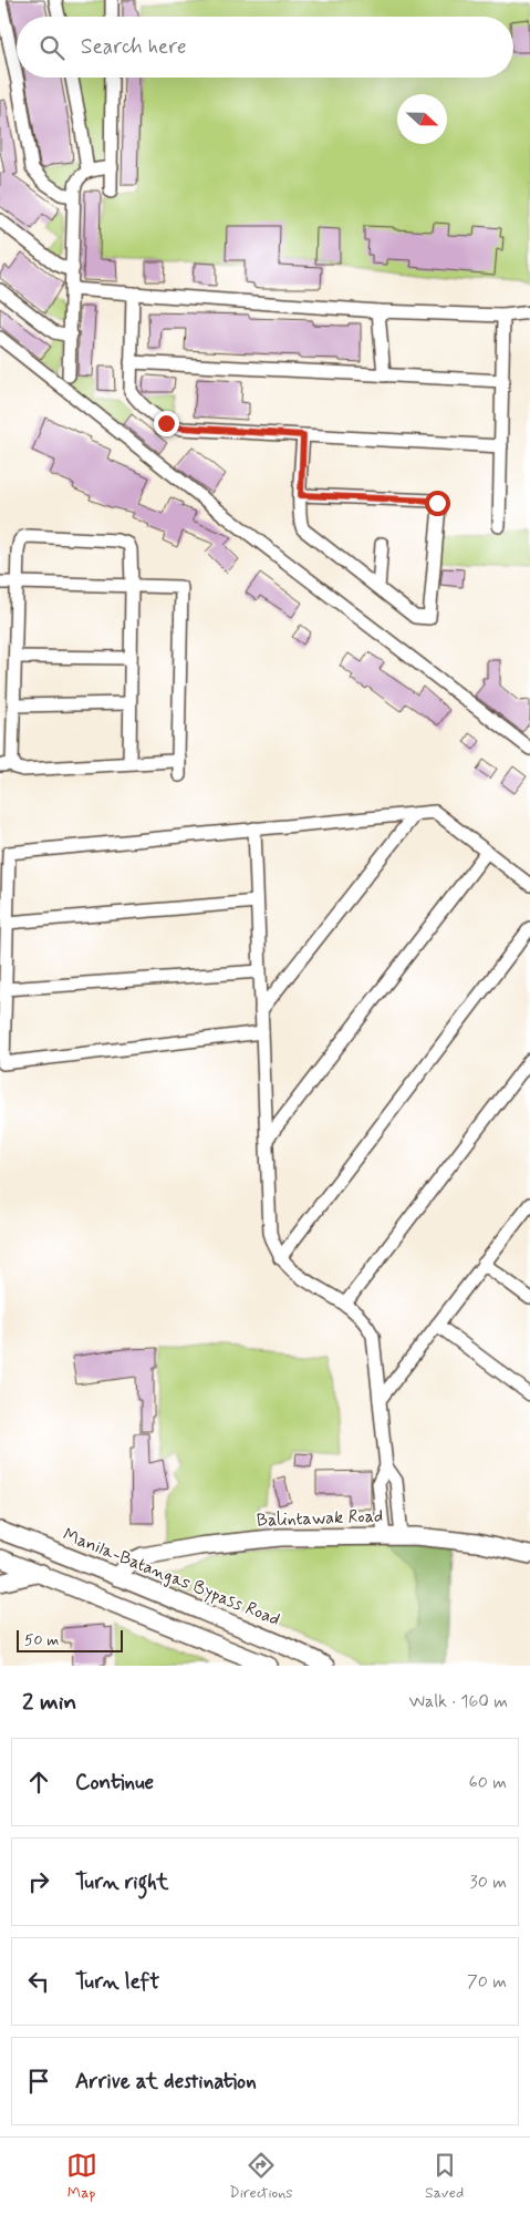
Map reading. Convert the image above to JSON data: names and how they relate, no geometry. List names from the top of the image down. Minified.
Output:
{"streets":{"main road":["Balintawak Road","Manila-Batangas Bypass Road"]},"crossings":[["Balintawak Road","Manila-Batangas Bypass Road"]],"scale_bar":"50 m","north":"right","page":{"search":"Search here","scale":"50 m","heading":["2 min","Walk · 160 m"],"list":[["Continue","60 m"],["Turn right","30 m"],["Turn left","70 m"],"Arrive at destination"],"nav":["Map","Directions","Saved"]}}
